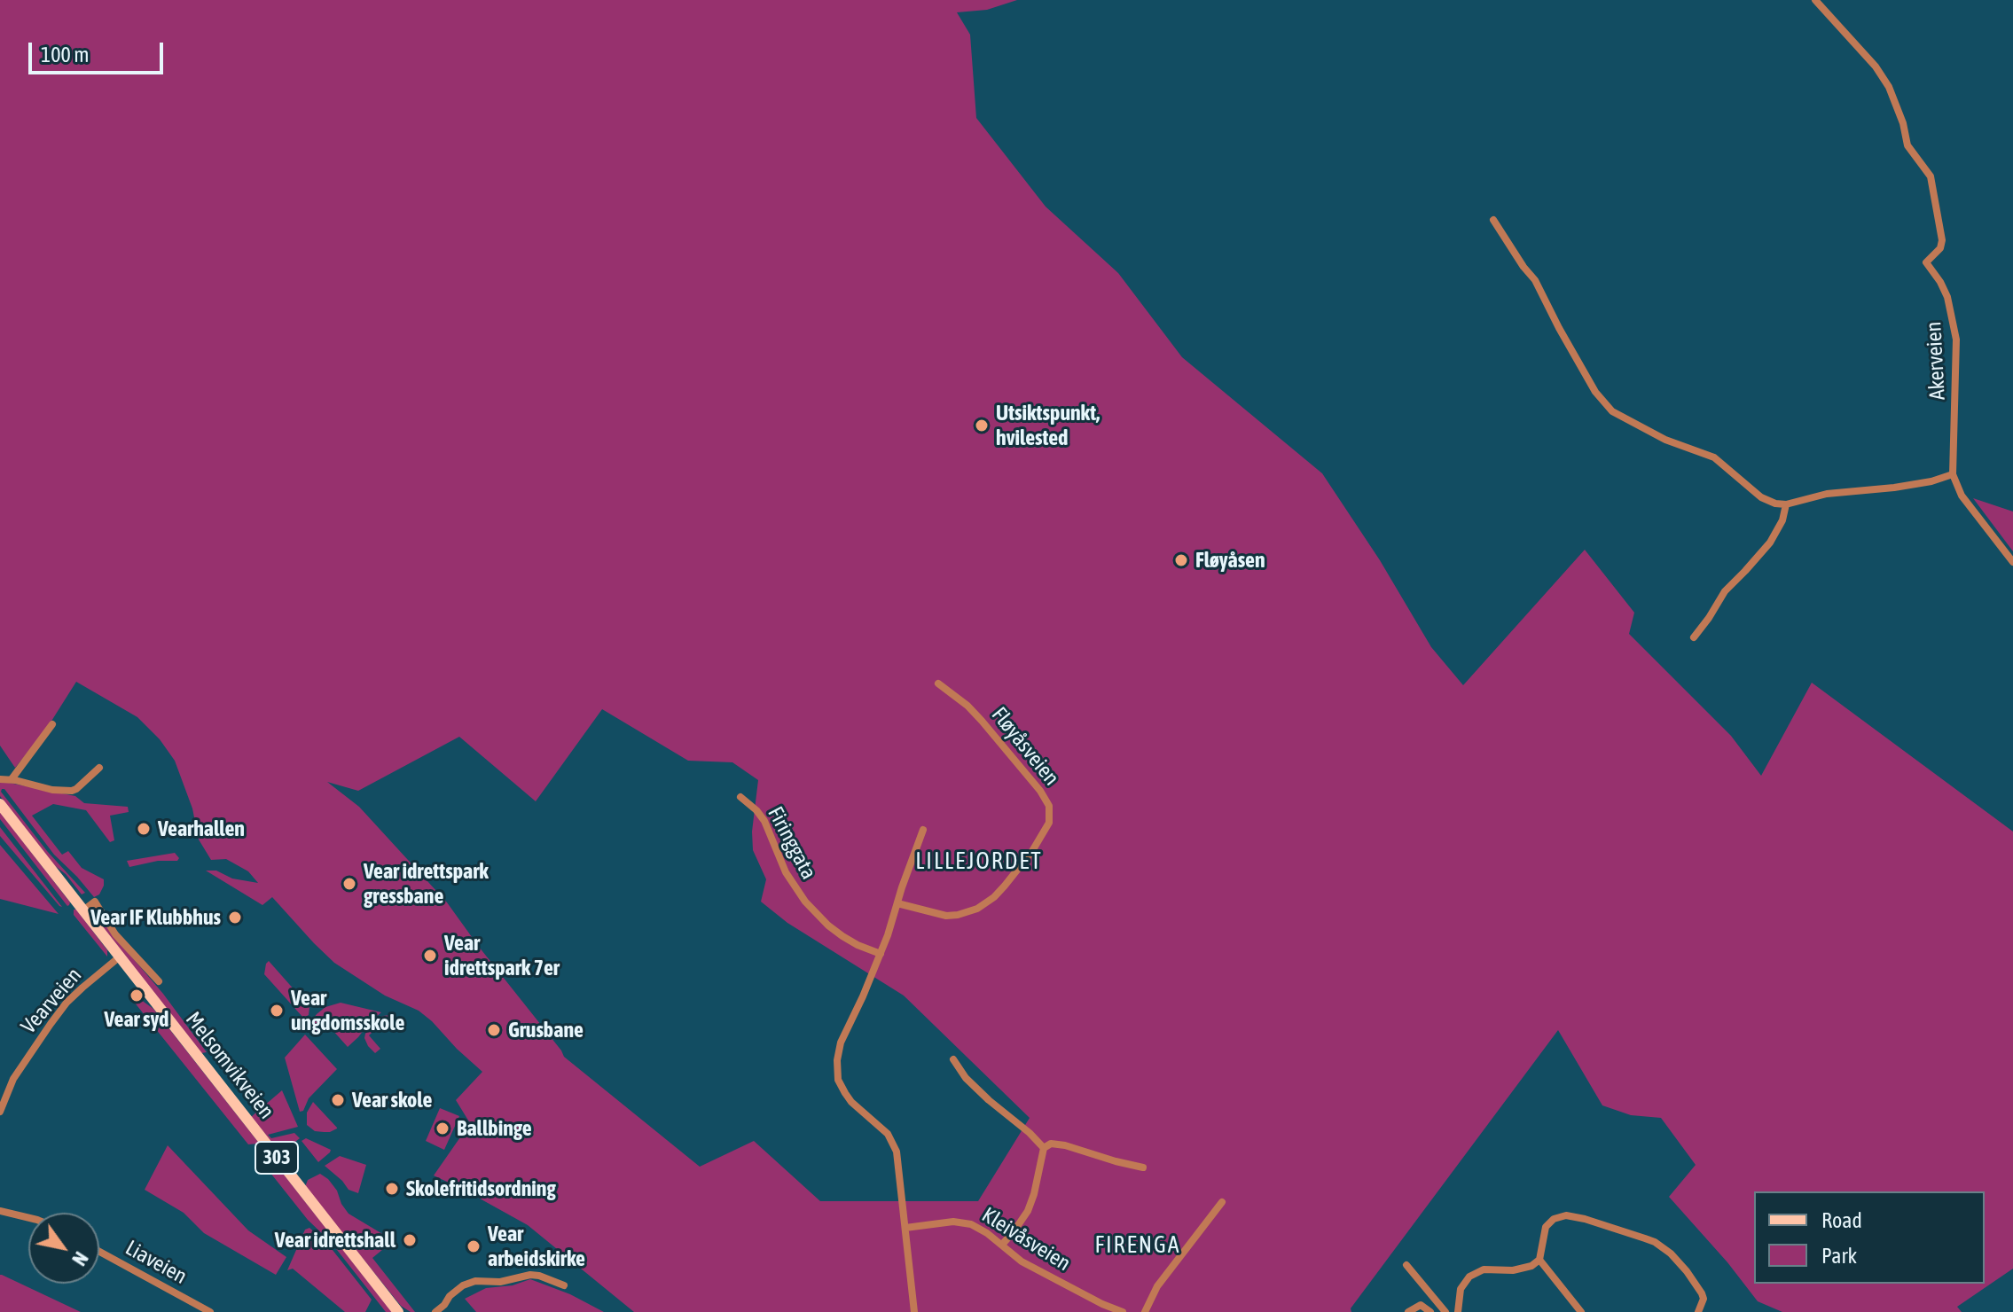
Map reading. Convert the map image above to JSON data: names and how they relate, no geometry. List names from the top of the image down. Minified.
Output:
{"streets":{"main road":["Melsomvikveien","303"],"street":["Akerveien","Fløyåsveien","Firinggata","Vearveien","Kleivåsveien","Liaveien"]},"crossings":[["Vearveien","Melsomvikveien"]],"districts":["LILLEJORDET","FIRENGA"],"places":["Utsiktspunkt, hvilested","Fløyåsen","Vearhallen","Vear idrettspark gressbane","Vear IF Klubbhus","Vear idrettspark 7er","Vear syd","Vear ungdomsskole","Grusbane","Vear skole","Ballbinge","Skolefritidsordning","Vear idrettshall","Vear arbeidskirke"],"legend":["Road","Park"],"scale_bar":"100 m","north":"bottom right"}
